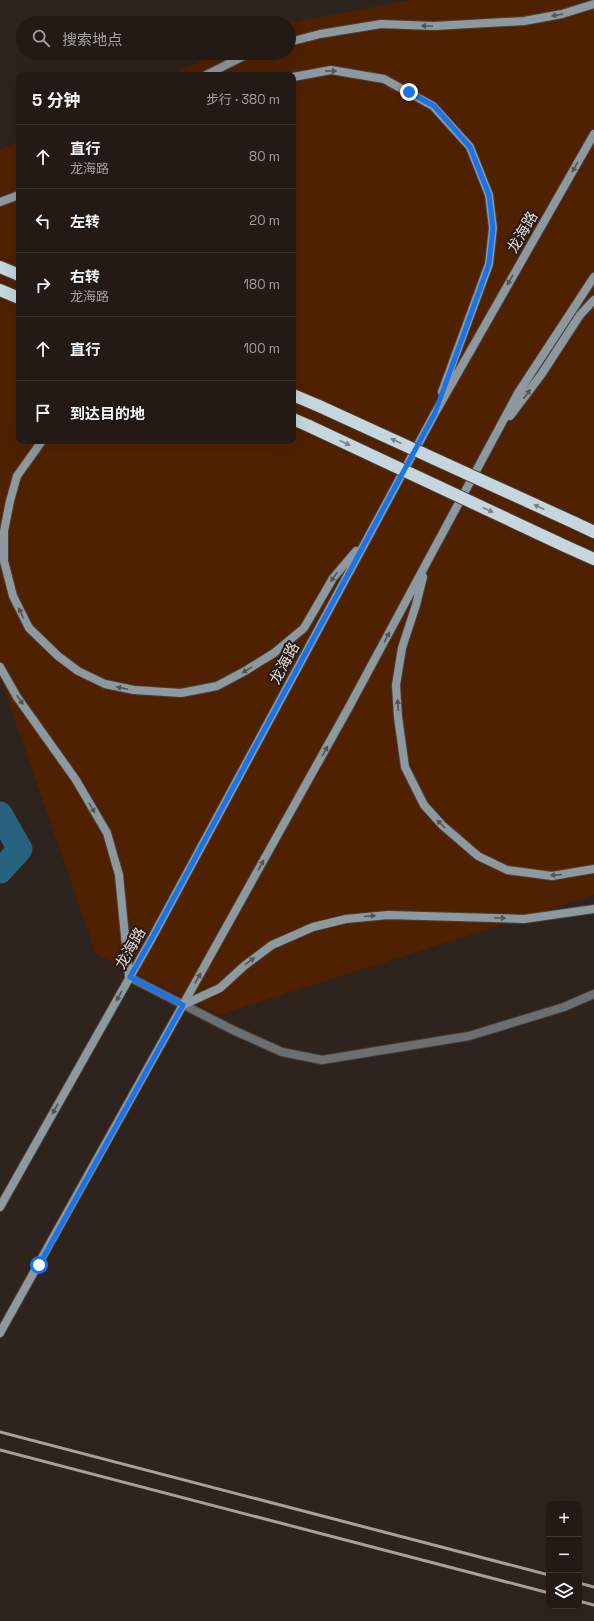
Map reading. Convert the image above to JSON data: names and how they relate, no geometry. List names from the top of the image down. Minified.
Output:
{"streets":{"main road":["龙海路"]},"page":{"search":"搜索地点","heading":["5 分钟","步行 · 380 m"],"list":[["直行","龙海路","80 m"],["左转","20 m"],["右转","龙海路","180 m"],["直行","100 m"],"到达目的地"],"map_buttons":["+","−"]}}
